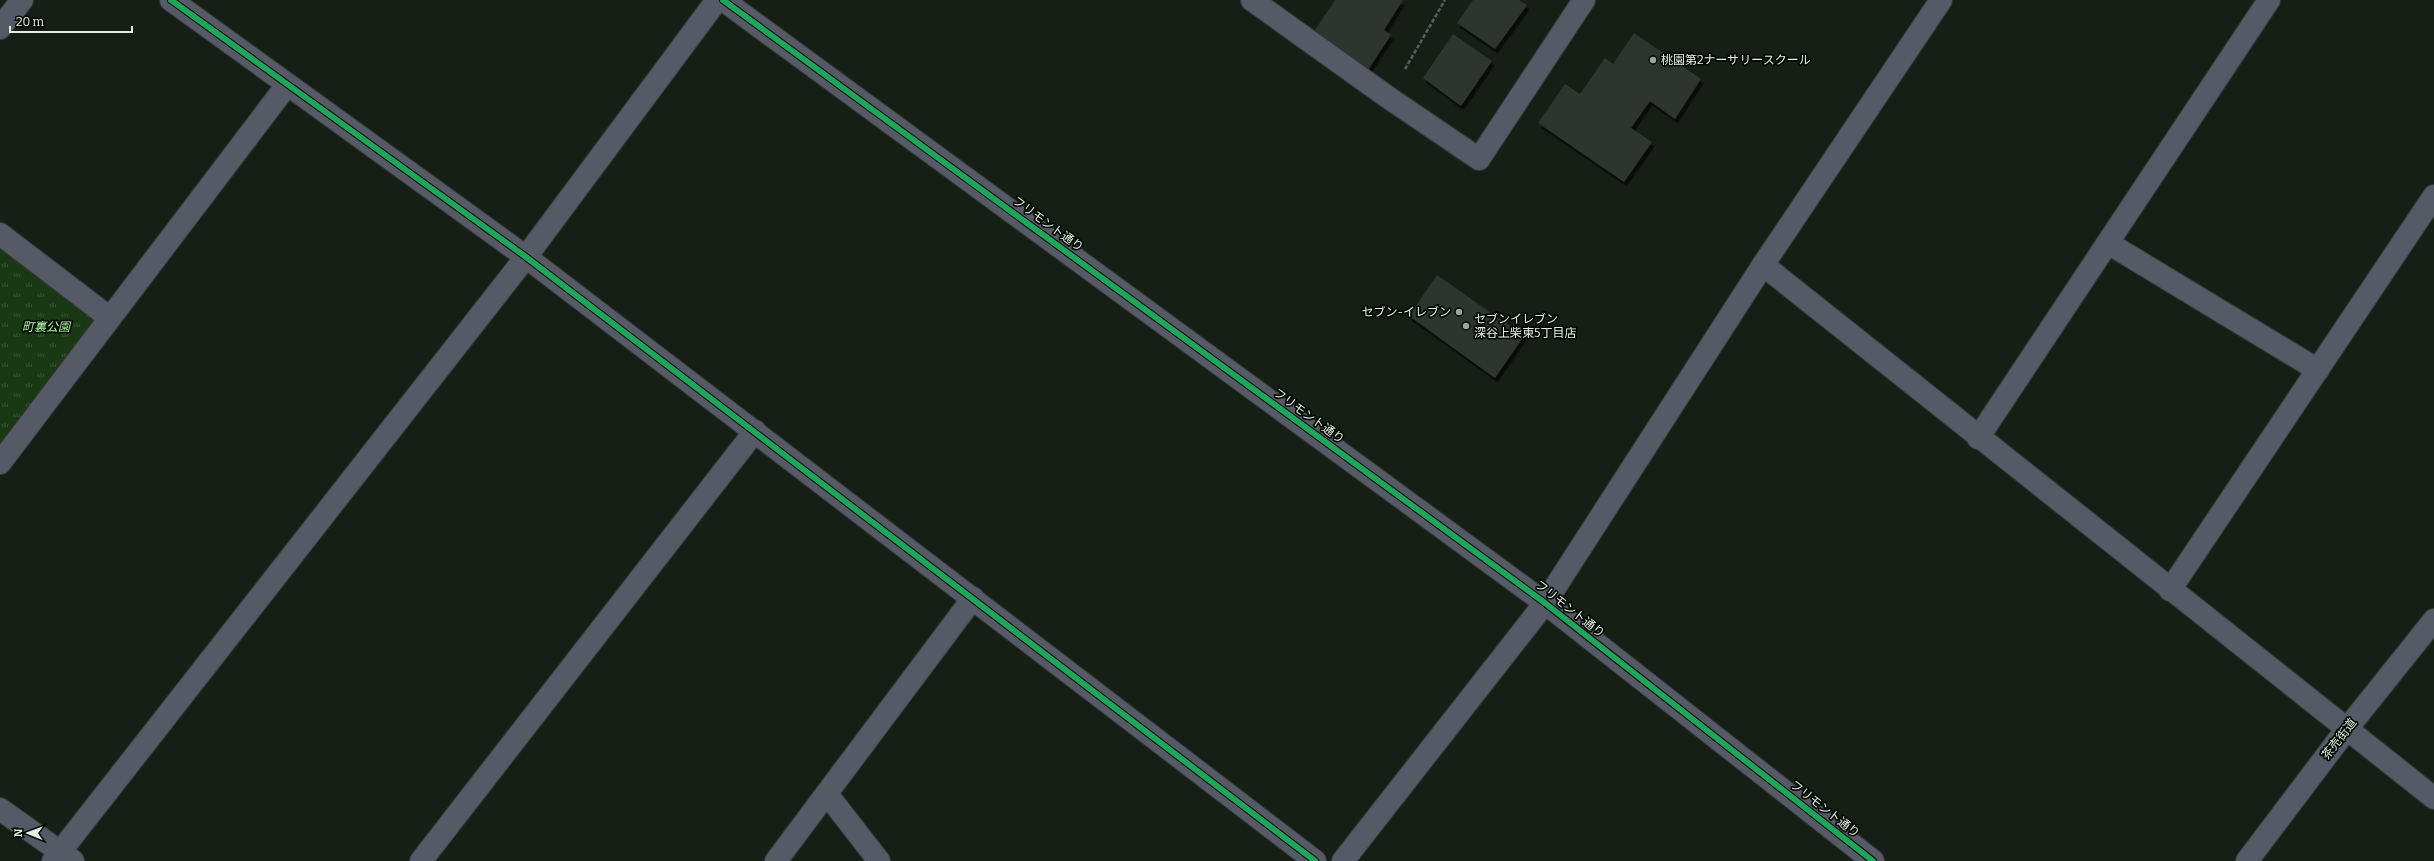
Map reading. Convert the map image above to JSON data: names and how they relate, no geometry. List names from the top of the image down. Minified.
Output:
{"streets":{"street":["フリモント通り","茶売街道"]},"parks":["町裏公園"],"places":["桃園第2ナーサリースクール","セブン-イレブン","セブンイレブン 深谷上柴東5丁目店"],"scale_bar":"20 m","north":"left"}
